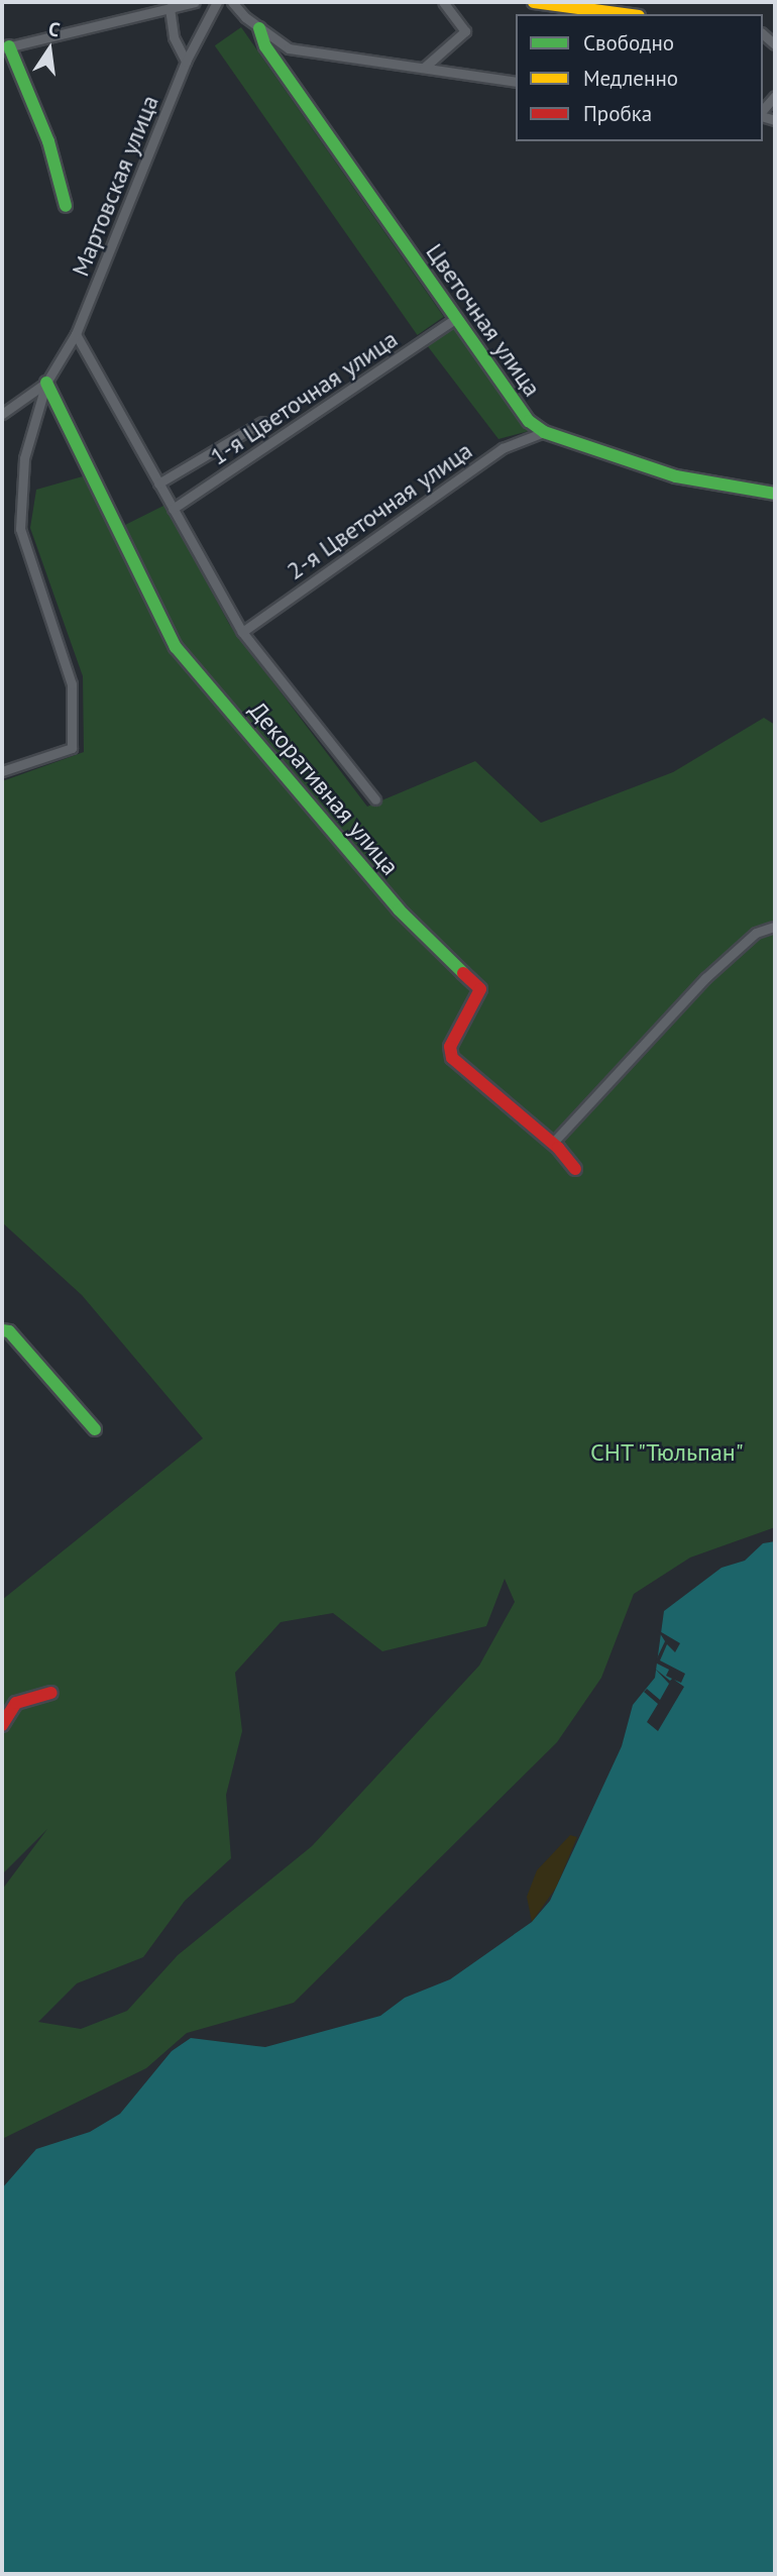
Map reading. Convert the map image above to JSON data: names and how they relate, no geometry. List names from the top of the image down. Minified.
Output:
{"streets":{"street":["Мартовская улица","Цветочная улица","1-я Цветочная улица","2-я Цветочная улица","Декоративная улица"]},"crossings":[["Мартовская улица","Декоративная улица"],["Цветочная улица","1-я Цветочная улица"],["Цветочная улица","2-я Цветочная улица"]],"parks":["СНТ \"Тюльпан\""],"legend":["Свободно","Медленно","Пробка"],"north":"top"}
